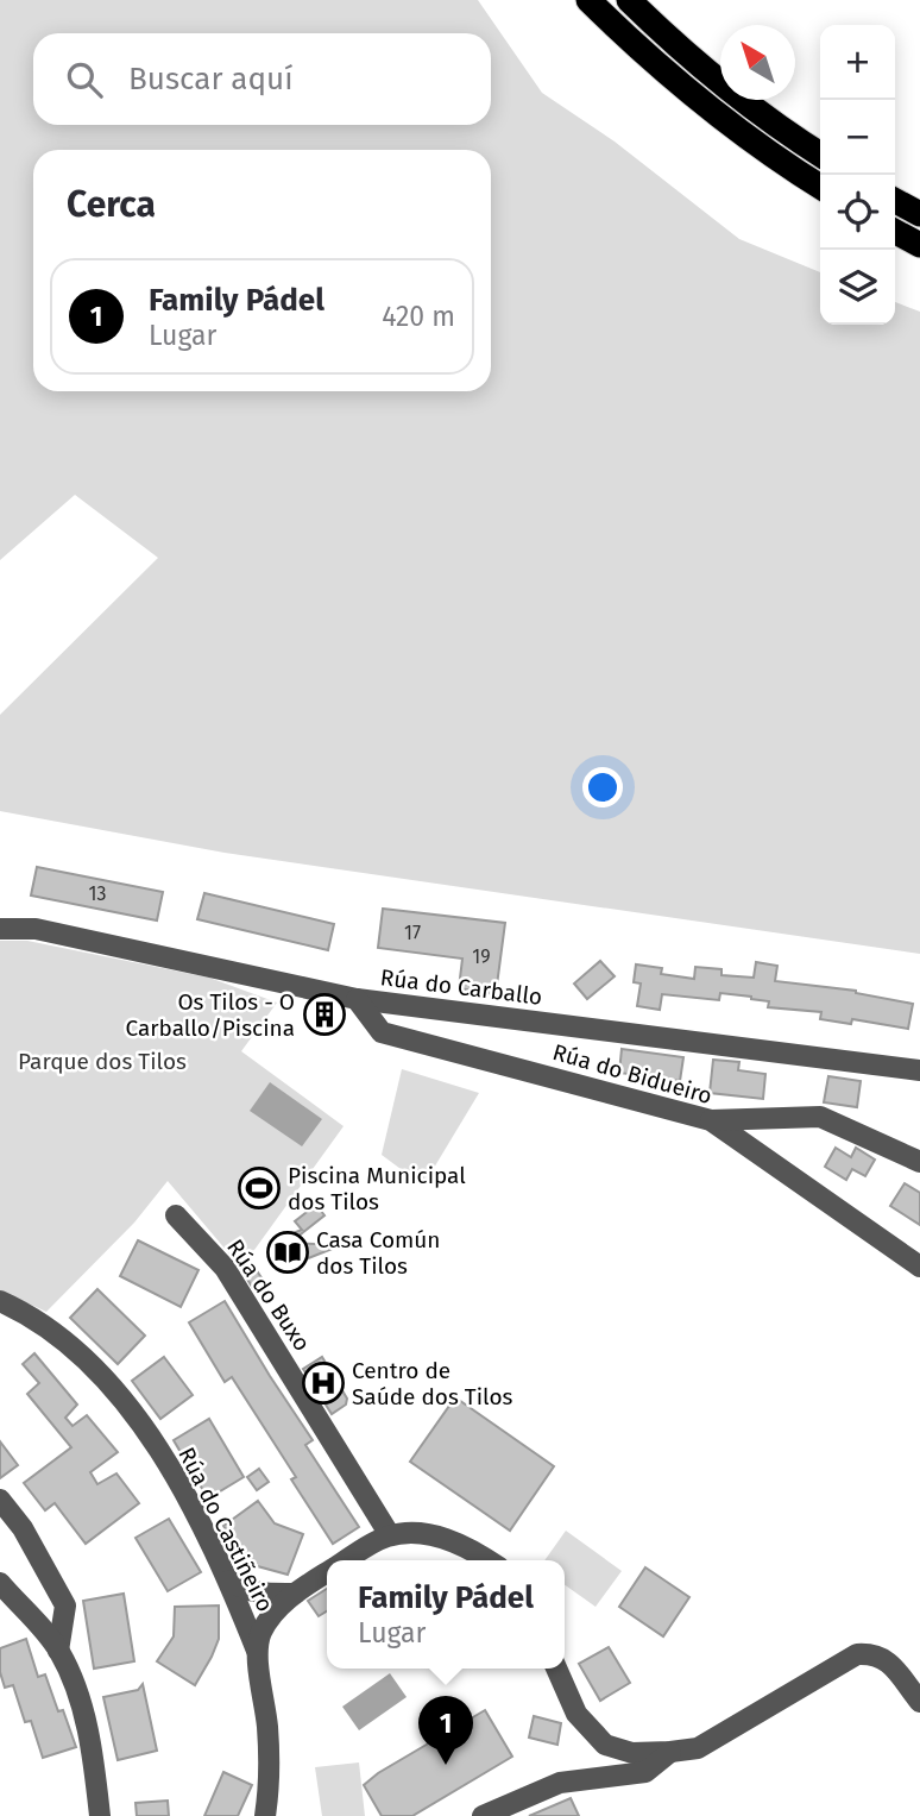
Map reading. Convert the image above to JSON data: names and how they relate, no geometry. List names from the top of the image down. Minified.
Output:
{"streets":{"street":["Rúa do Carballo","Rúa do Bidueiro","Rúa do Buxo","Rúa do Castiñeiro"]},"crossings":[["Rúa do Carballo","Rúa do Bidueiro"]],"parks":["Parque dos Tilos"],"places":{"building":["Os Tilos - O Carballo/Piscina"],"sports":["Piscina Municipal dos Tilos"],"library":["Casa Común dos Tilos"],"hospital":["Centro de Saúde dos Tilos"]},"house_numbers":["13","17","19"],"north":"top left","page":{"map_buttons":["+","−"],"search":"Buscar aquí","heading":"Cerca","list":[{"mark":"1","name":"Family Pádel","note":"Lugar","value":"420 m"}],"popup":["Family Pádel","Lugar"],"pins":"1"}}
